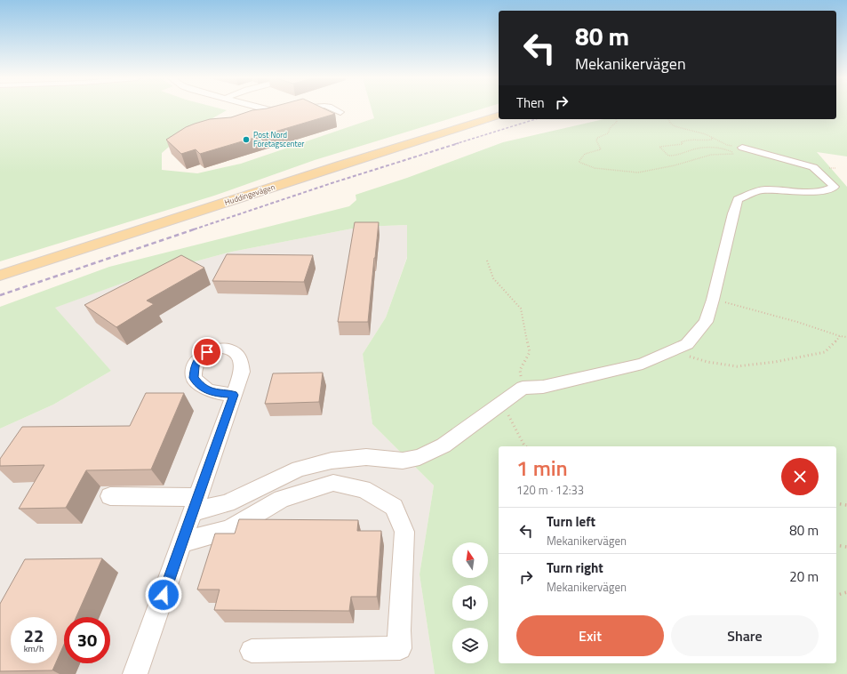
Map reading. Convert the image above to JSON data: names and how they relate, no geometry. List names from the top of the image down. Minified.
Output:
{"streets":{"main road":["Huddingevägen"]},"places":["Post Nord Företagscenter"],"north":"top","page":{"turn":["80 m","Mekanikervägen"],"then":"Then","heading":["1 min","120 m · 12:33"],"list":[{"name":"Turn left","note":"Mekanikervägen","value":"80 m"},{"name":"Turn right","note":"Mekanikervägen","value":"20 m"}],"buttons":["Exit","Share"],"speed":"22 km/h","limit":"30"}}
